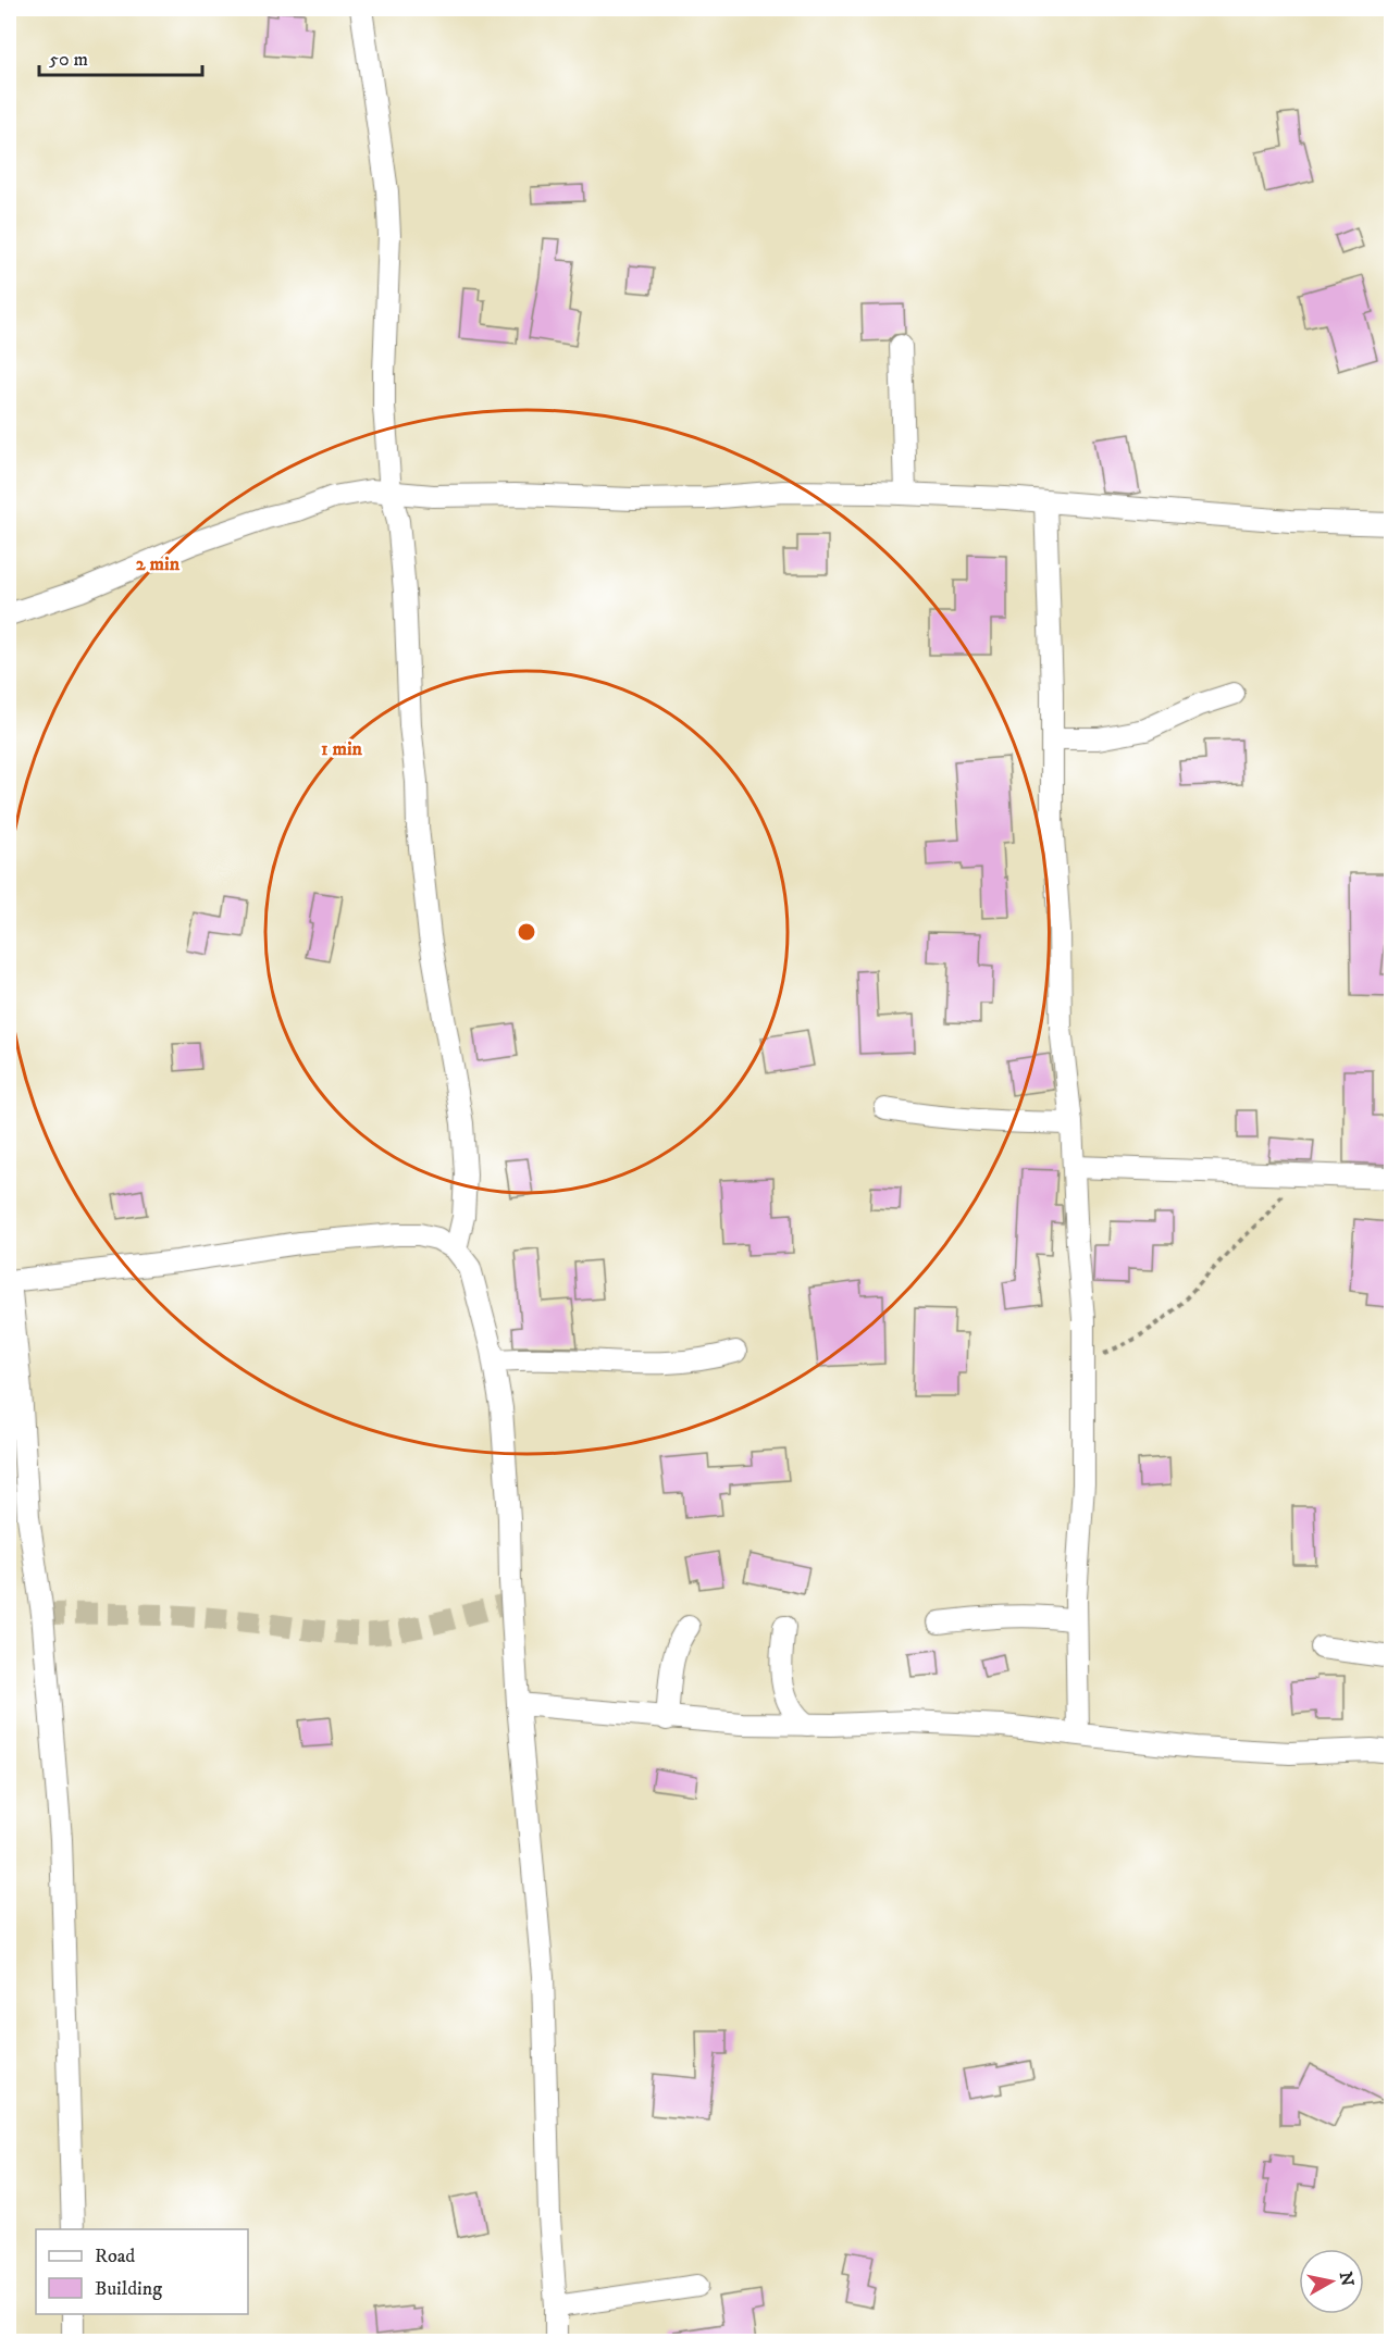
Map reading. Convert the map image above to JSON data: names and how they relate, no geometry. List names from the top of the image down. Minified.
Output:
{"legend":["Road","Building"],"scale_bar":"50 m","north":"right","rings":["2 min","1 min"]}
